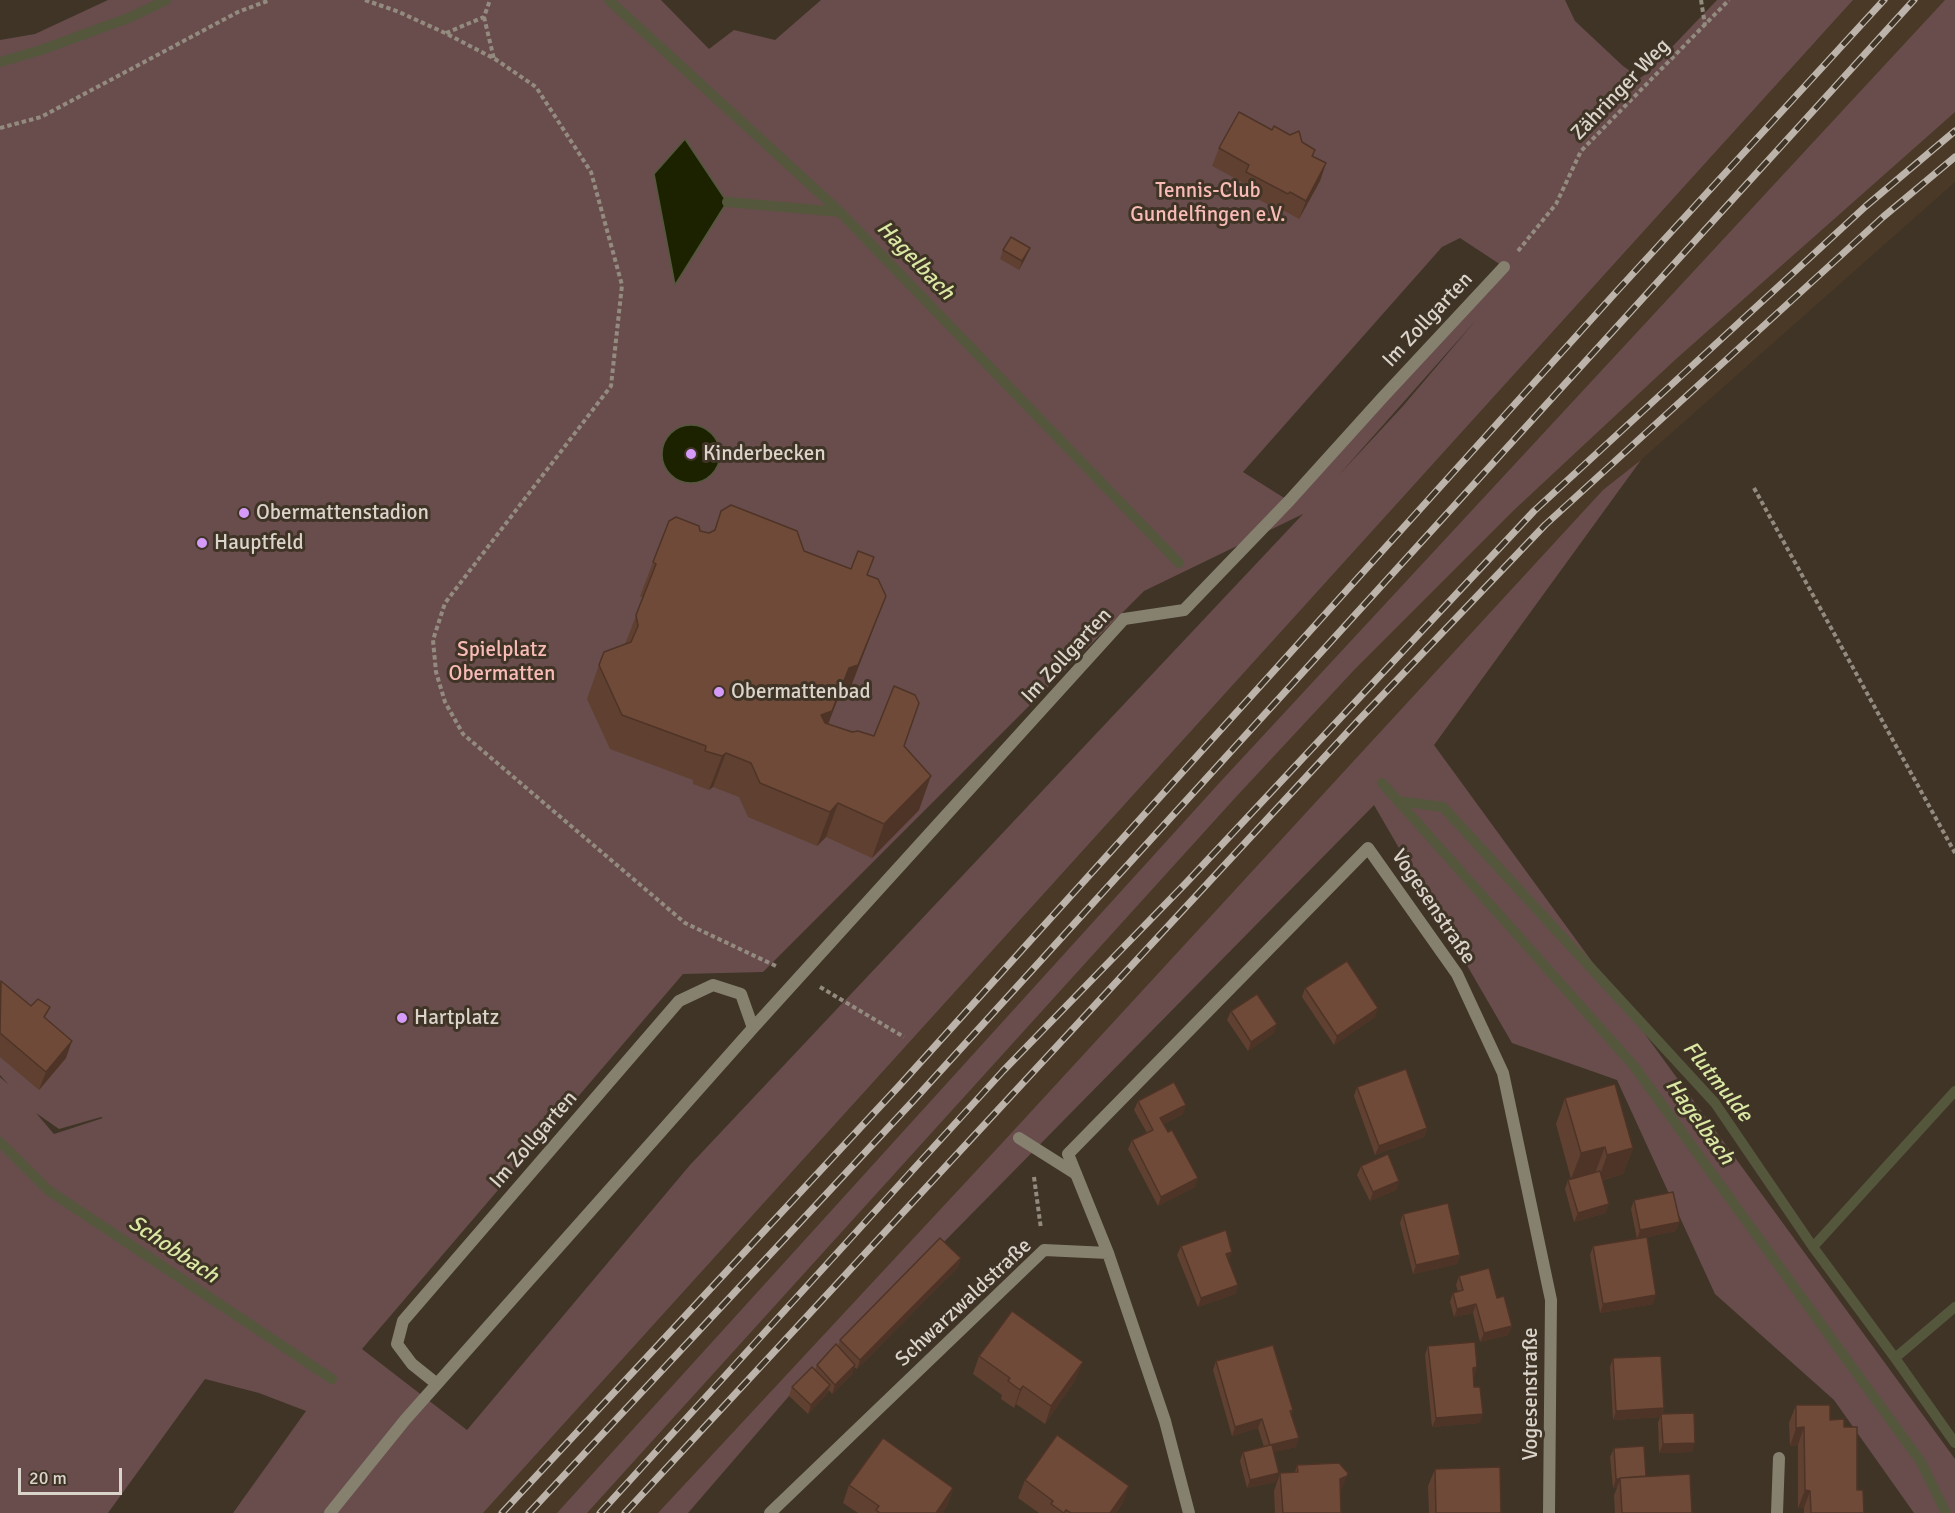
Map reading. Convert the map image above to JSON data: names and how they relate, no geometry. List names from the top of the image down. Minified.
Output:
{"streets":{"street":["Im Zollgarten","Vogesenstraße","Schwarzwaldstraße"],"path":["Zähringer Weg"]},"crossings":[["Zähringer Weg","Im Zollgarten"],["Vogesenstraße","Schwarzwaldstraße"]],"water":["Hagelbach","Flutmulde","Schobbach"],"parks":["Tennis-Club Gundelfingen e.V.","Spielplatz Obermatten"],"places":["Kinderbecken","Obermattenstadion","Hauptfeld","Obermattenbad","Hartplatz"],"scale_bar":"20 m"}
